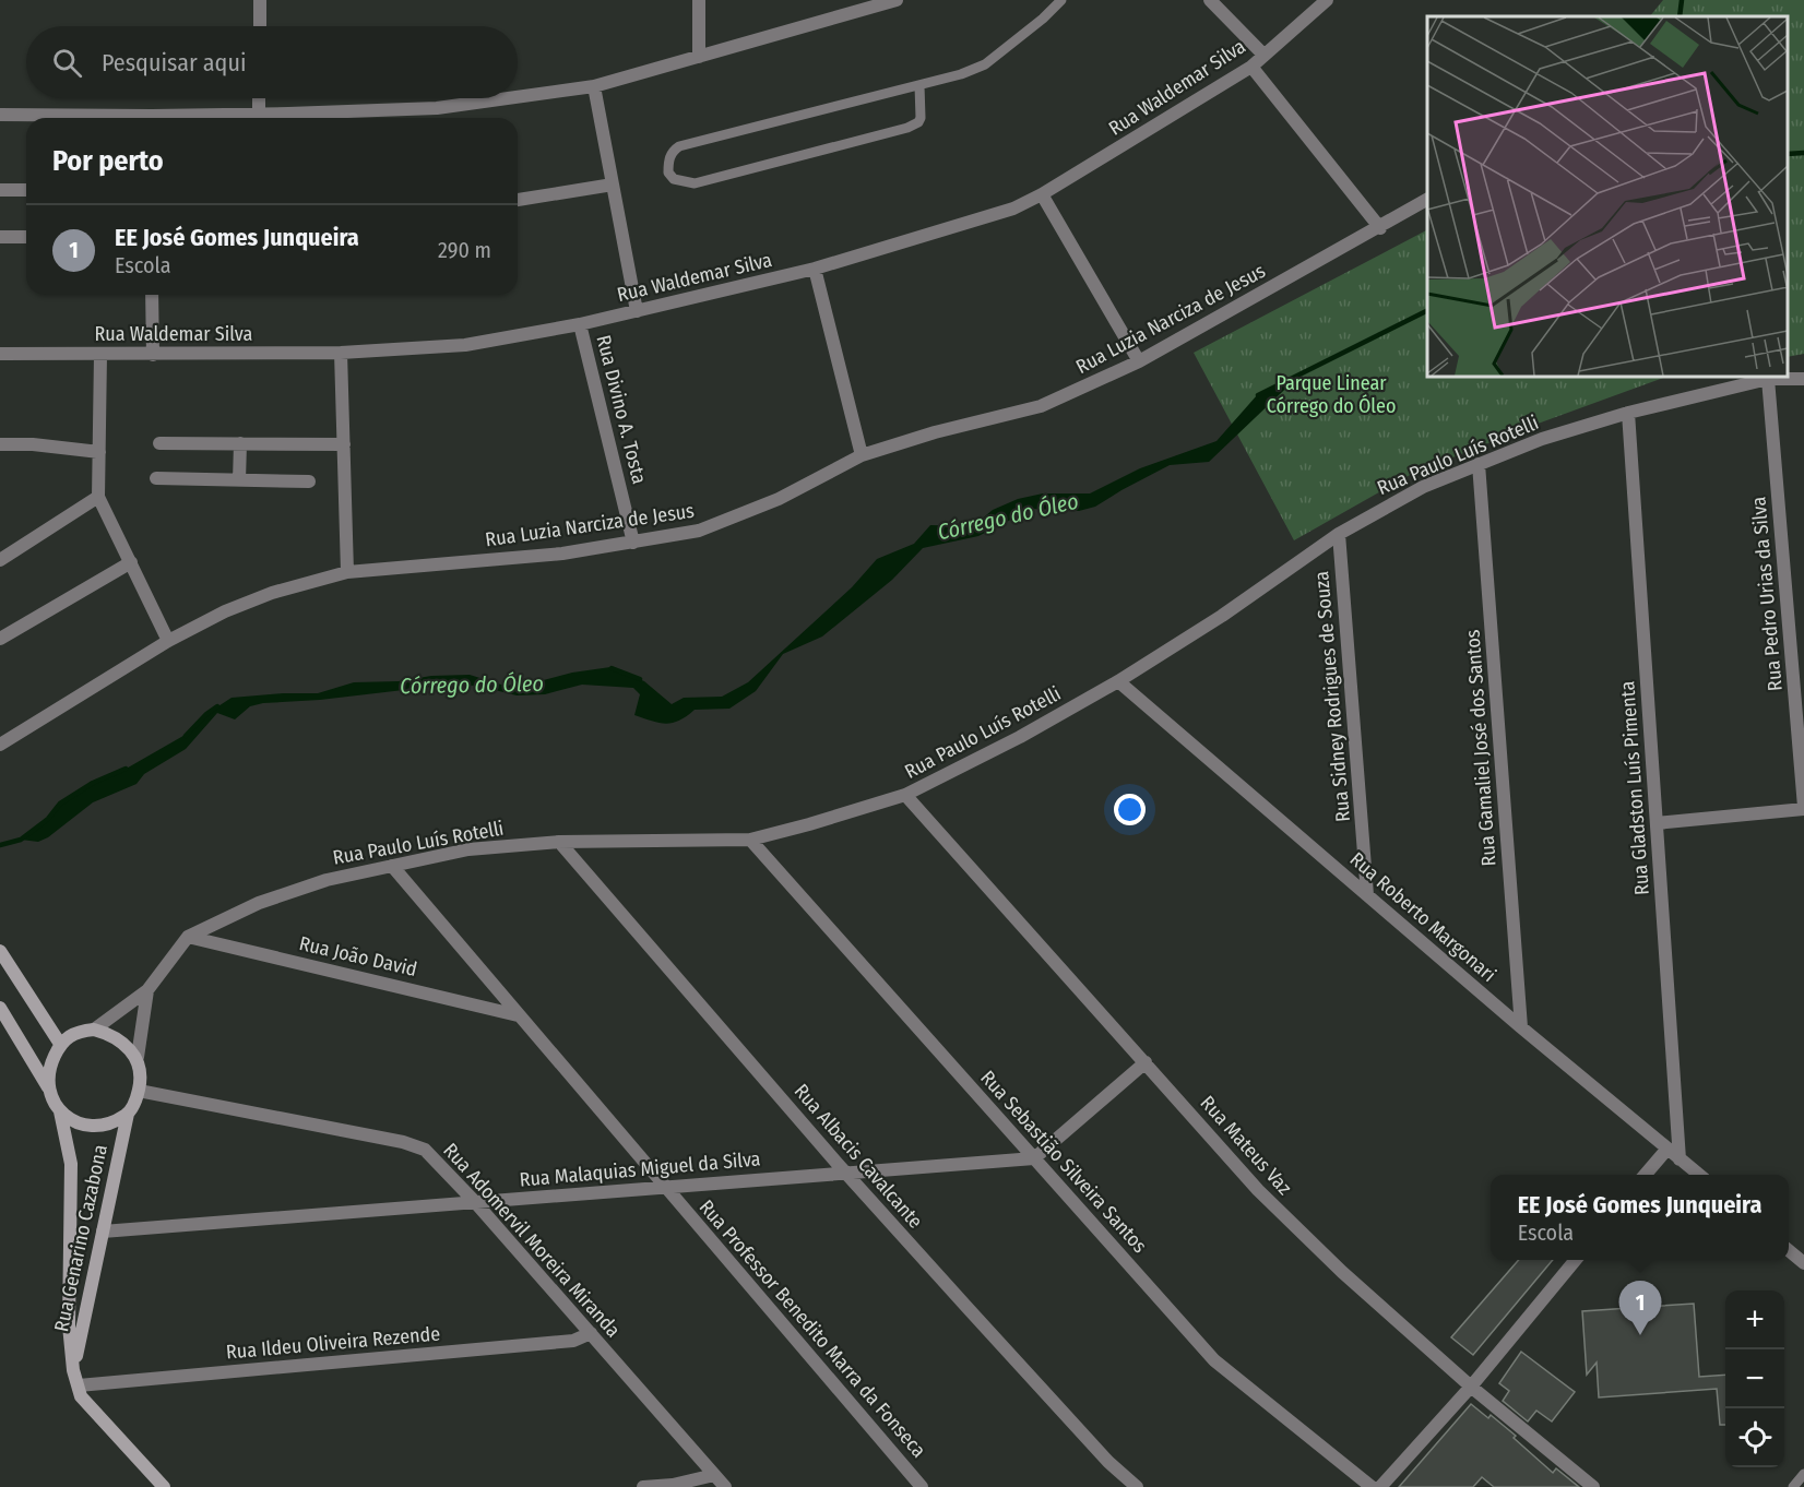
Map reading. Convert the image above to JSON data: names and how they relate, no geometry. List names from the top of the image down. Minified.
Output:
{"streets":{"street":["Rua Waldemar Silva","Rua Luzia Narciza de Jesus","Rua Divino A. Tosta","Rua Paulo Luís Rotelli","Rua Pedro Urias da Silva","Rua Sidney Rodrigues de Souza","Rua Gamaliel José dos Santos","Rua Gladston Luís Pimenta","Rua Roberto Margonari","Rua João David","Rua Mateus Vaz","Rua Albacis Cavalcante","Rua Sebastião Silveira Santos","Rua Malaquias Miguel da Silva","Rua Genarino Cazabona","Rua Adomervil Moreira Miranda","Rua Professor Benedito Marra da Fonseca","Rua Ildeu Oliveira Rezende"]},"crossings":[["Rua Waldemar Silva","Rua Divino A. Tosta"],["Rua Luzia Narciza de Jesus","Rua Divino A. Tosta"],["Rua Paulo Luís Rotelli","Rua Pedro Urias da Silva"],["Rua Paulo Luís Rotelli","Rua Sidney Rodrigues de Souza"],["Rua Paulo Luís Rotelli","Rua Gamaliel José dos Santos"],["Rua Paulo Luís Rotelli","Rua Gladston Luís Pimenta"],["Rua Paulo Luís Rotelli","Rua Roberto Margonari"],["Rua Paulo Luís Rotelli","Rua João David"],["Rua Paulo Luís Rotelli","Rua Mateus Vaz"],["Rua Paulo Luís Rotelli","Rua Albacis Cavalcante"],["Rua Paulo Luís Rotelli","Rua Sebastião Silveira Santos"],["Rua Paulo Luís Rotelli","Rua Genarino Cazabona"],["Rua Paulo Luís Rotelli","Rua Adomervil Moreira Miranda"],["Rua Paulo Luís Rotelli","Rua Professor Benedito Marra da Fonseca"],["Rua Sidney Rodrigues de Souza","Rua Roberto Margonari"],["Rua Gamaliel José dos Santos","Rua Roberto Margonari"],["Rua Gladston Luís Pimenta","Rua Roberto Margonari"],["Rua João David","Rua Professor Benedito Marra da Fonseca"],["Rua Albacis Cavalcante","Rua Malaquias Miguel da Silva"],["Rua Sebastião Silveira Santos","Rua Malaquias Miguel da Silva"],["Rua Malaquias Miguel da Silva","Rua Genarino Cazabona"],["Rua Malaquias Miguel da Silva","Rua Adomervil Moreira Miranda"],["Rua Malaquias Miguel da Silva","Rua Professor Benedito Marra da Fonseca"],["Rua Genarino Cazabona","Rua Adomervil Moreira Miranda"],["Rua Genarino Cazabona","Rua Ildeu Oliveira Rezende"],["Rua Adomervil Moreira Miranda","Rua Ildeu Oliveira Rezende"]],"water":["Córrego do Óleo"],"parks":["Parque Linear Córrego do Óleo"],"page":{"search":"Pesquisar aqui","heading":"Por perto","list":[{"mark":"1","name":"EE José Gomes Junqueira","note":"Escola","value":"290 m"}],"popup":["EE José Gomes Junqueira","Escola"],"pins":"1","map_buttons":["+","−"]}}
